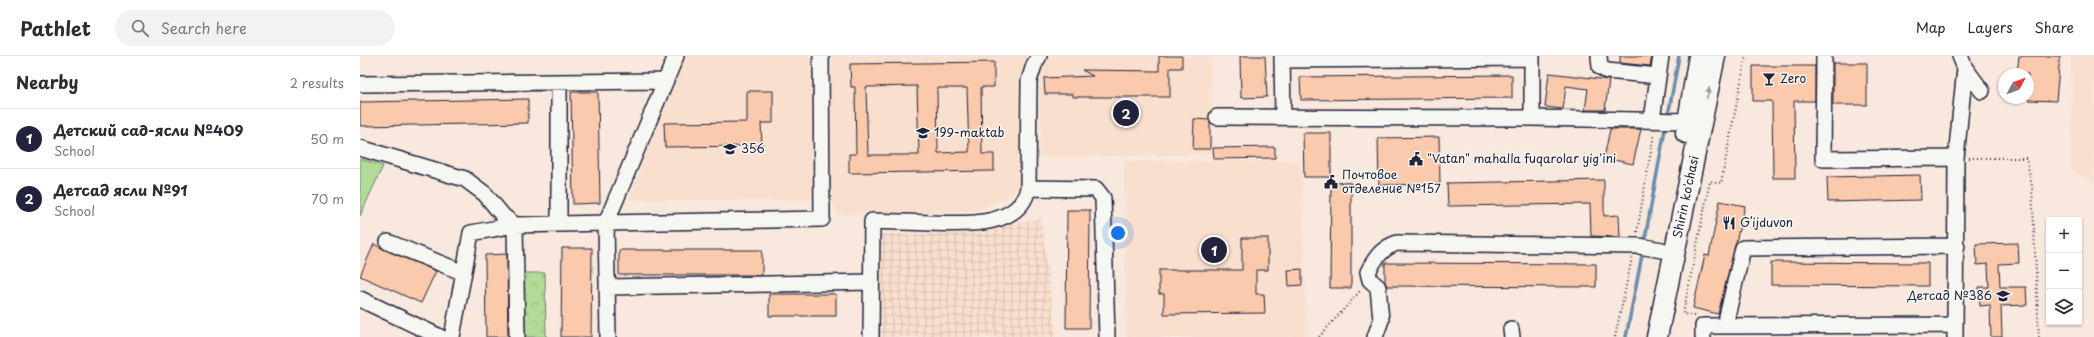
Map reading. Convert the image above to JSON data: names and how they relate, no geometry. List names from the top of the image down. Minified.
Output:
{"streets":{"main road":["Shirin ko'chasi"]},"places":{"bar":["Zero"],"school or university":["199-maktab","356","Детсад №386"],"public building":["\"Vatan\" mahalla fuqarolar yig'ini","Почтовое отделение №157"],"restaurant":["Gʻijduvon"]},"north":"top right","page":{"header":"Pathlet","search":"Search here","nav":["Map","Layers","Share"],"heading":["Nearby","2 results"],"pins":["2","1"],"list":[{"mark":"1","name":"Детский сад-ясли №409","note":"School","value":"50 m"},{"mark":"2","name":"Детсад ясли №91","note":"School","value":"70 m"}],"map_buttons":["+","−"]}}
